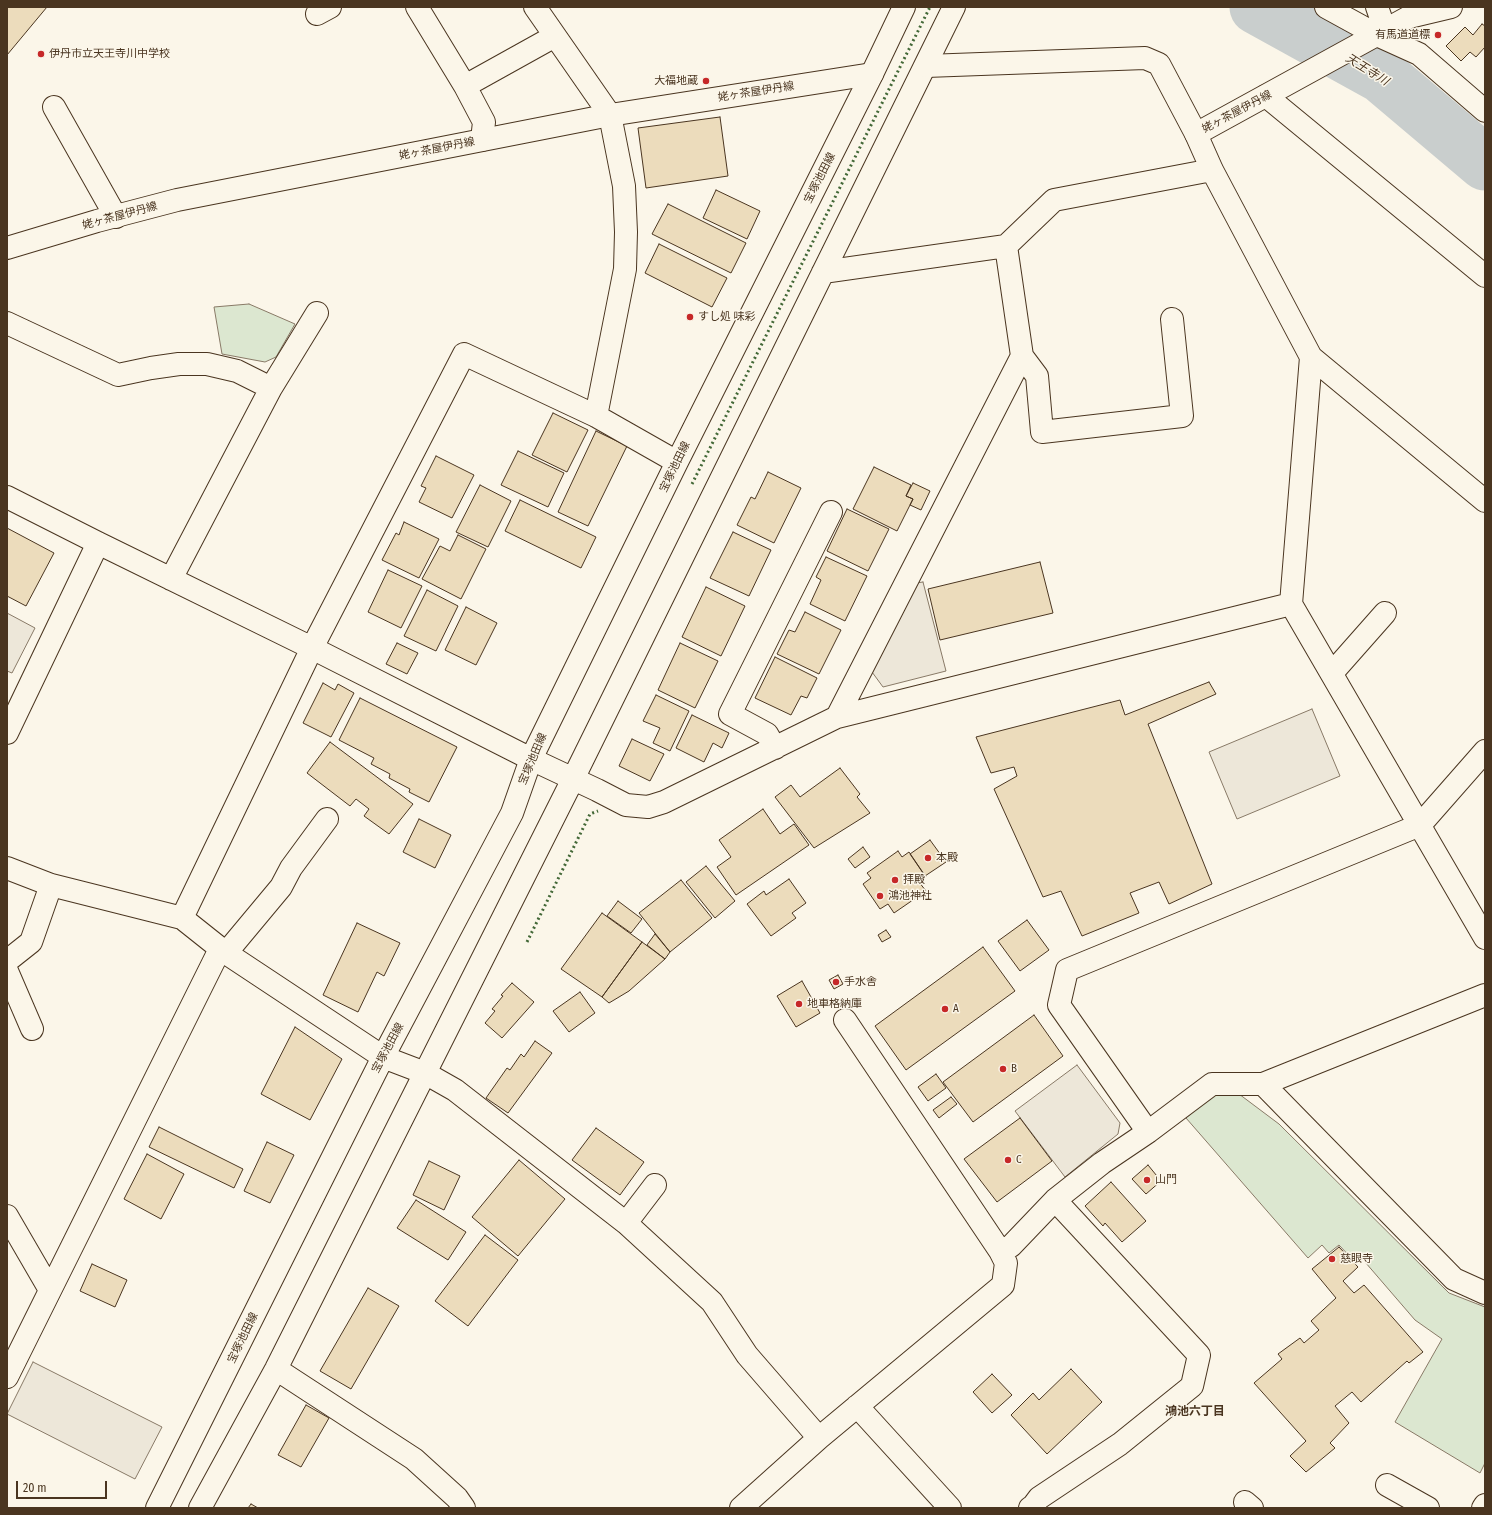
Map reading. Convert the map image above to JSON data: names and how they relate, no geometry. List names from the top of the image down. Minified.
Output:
{"streets":{"street":["姥ヶ茶屋伊丹線","宝塚池田線"]},"crossings":[["姥ヶ茶屋伊丹線","宝塚池田線"]],"districts":["鴻池六丁目"],"water":["天王寺川"],"places":["有馬道道標","伊丹市立天王寺川中学校","大福地蔵","すし処 味彩","本殿","拝殿","鴻池神社","手水舎","地車格納庫","A","B","C","山門","慈眼寺"],"scale_bar":"20 m"}
